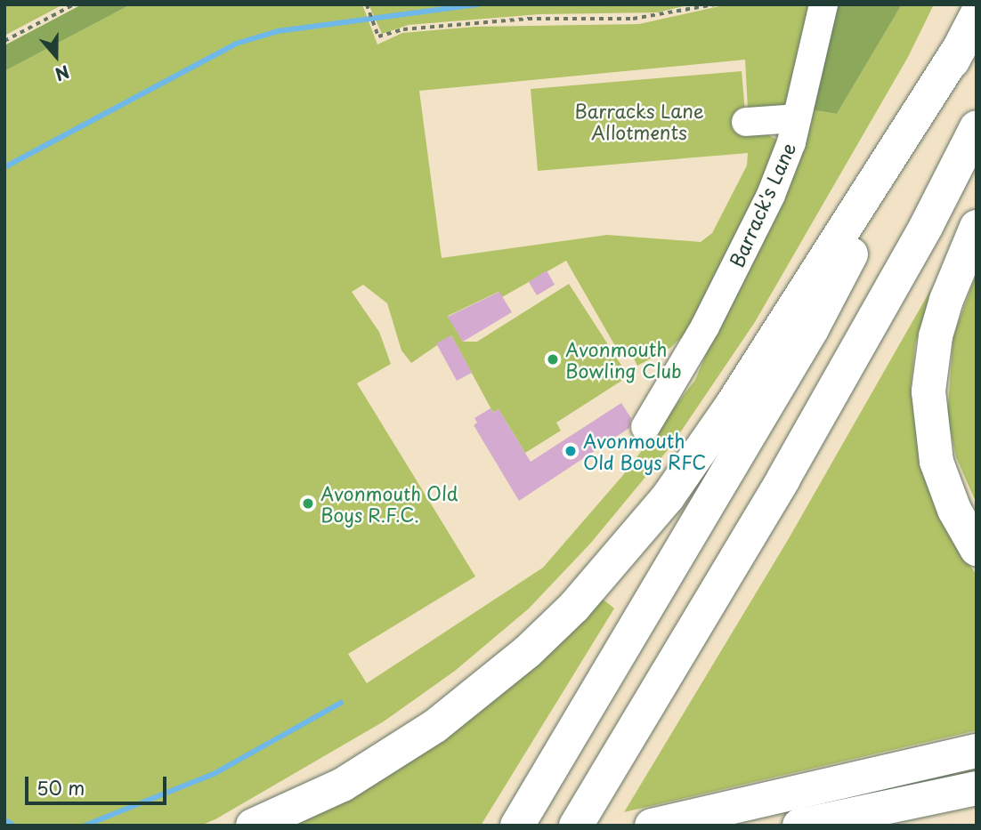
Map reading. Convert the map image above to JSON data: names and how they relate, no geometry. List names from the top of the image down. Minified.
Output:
{"streets":{"street":["Barrack's Lane"]},"parks":["Barracks Lane Allotments"],"places":["Avonmouth Bowling Club","Avonmouth Old Boys RFC","Avonmouth Old Boys R.F.C."],"scale_bar":"50 m","north":"bottom"}
